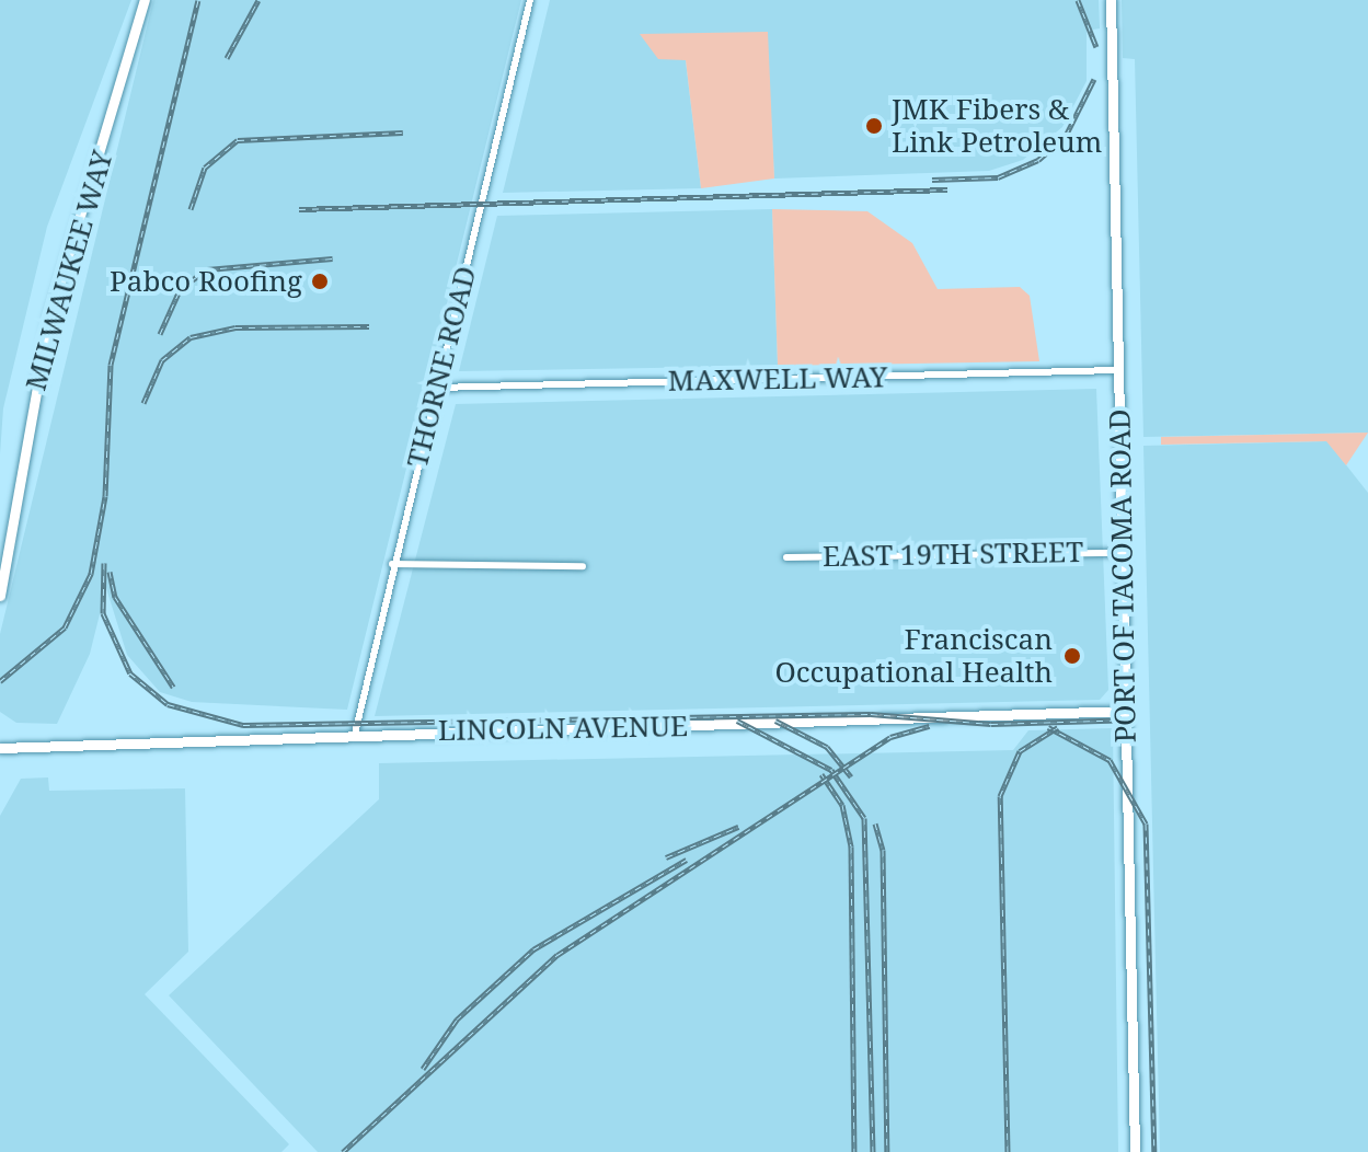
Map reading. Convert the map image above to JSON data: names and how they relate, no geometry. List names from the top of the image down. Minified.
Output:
{"streets":{"street":["MILWAUKEE WAY","THORNE ROAD","MAXWELL WAY","EAST 19TH STREET","PORT OF TACOMA ROAD","LINCOLN AVENUE"]},"crossings":[["THORNE ROAD","MAXWELL WAY"],["THORNE ROAD","LINCOLN AVENUE"],["MAXWELL WAY","PORT OF TACOMA ROAD"],["EAST 19TH STREET","PORT OF TACOMA ROAD"],["PORT OF TACOMA ROAD","LINCOLN AVENUE"]],"places":["JMK Fibers & Link Petroleum","Pabco Roofing","Franciscan Occupational Health"]}
